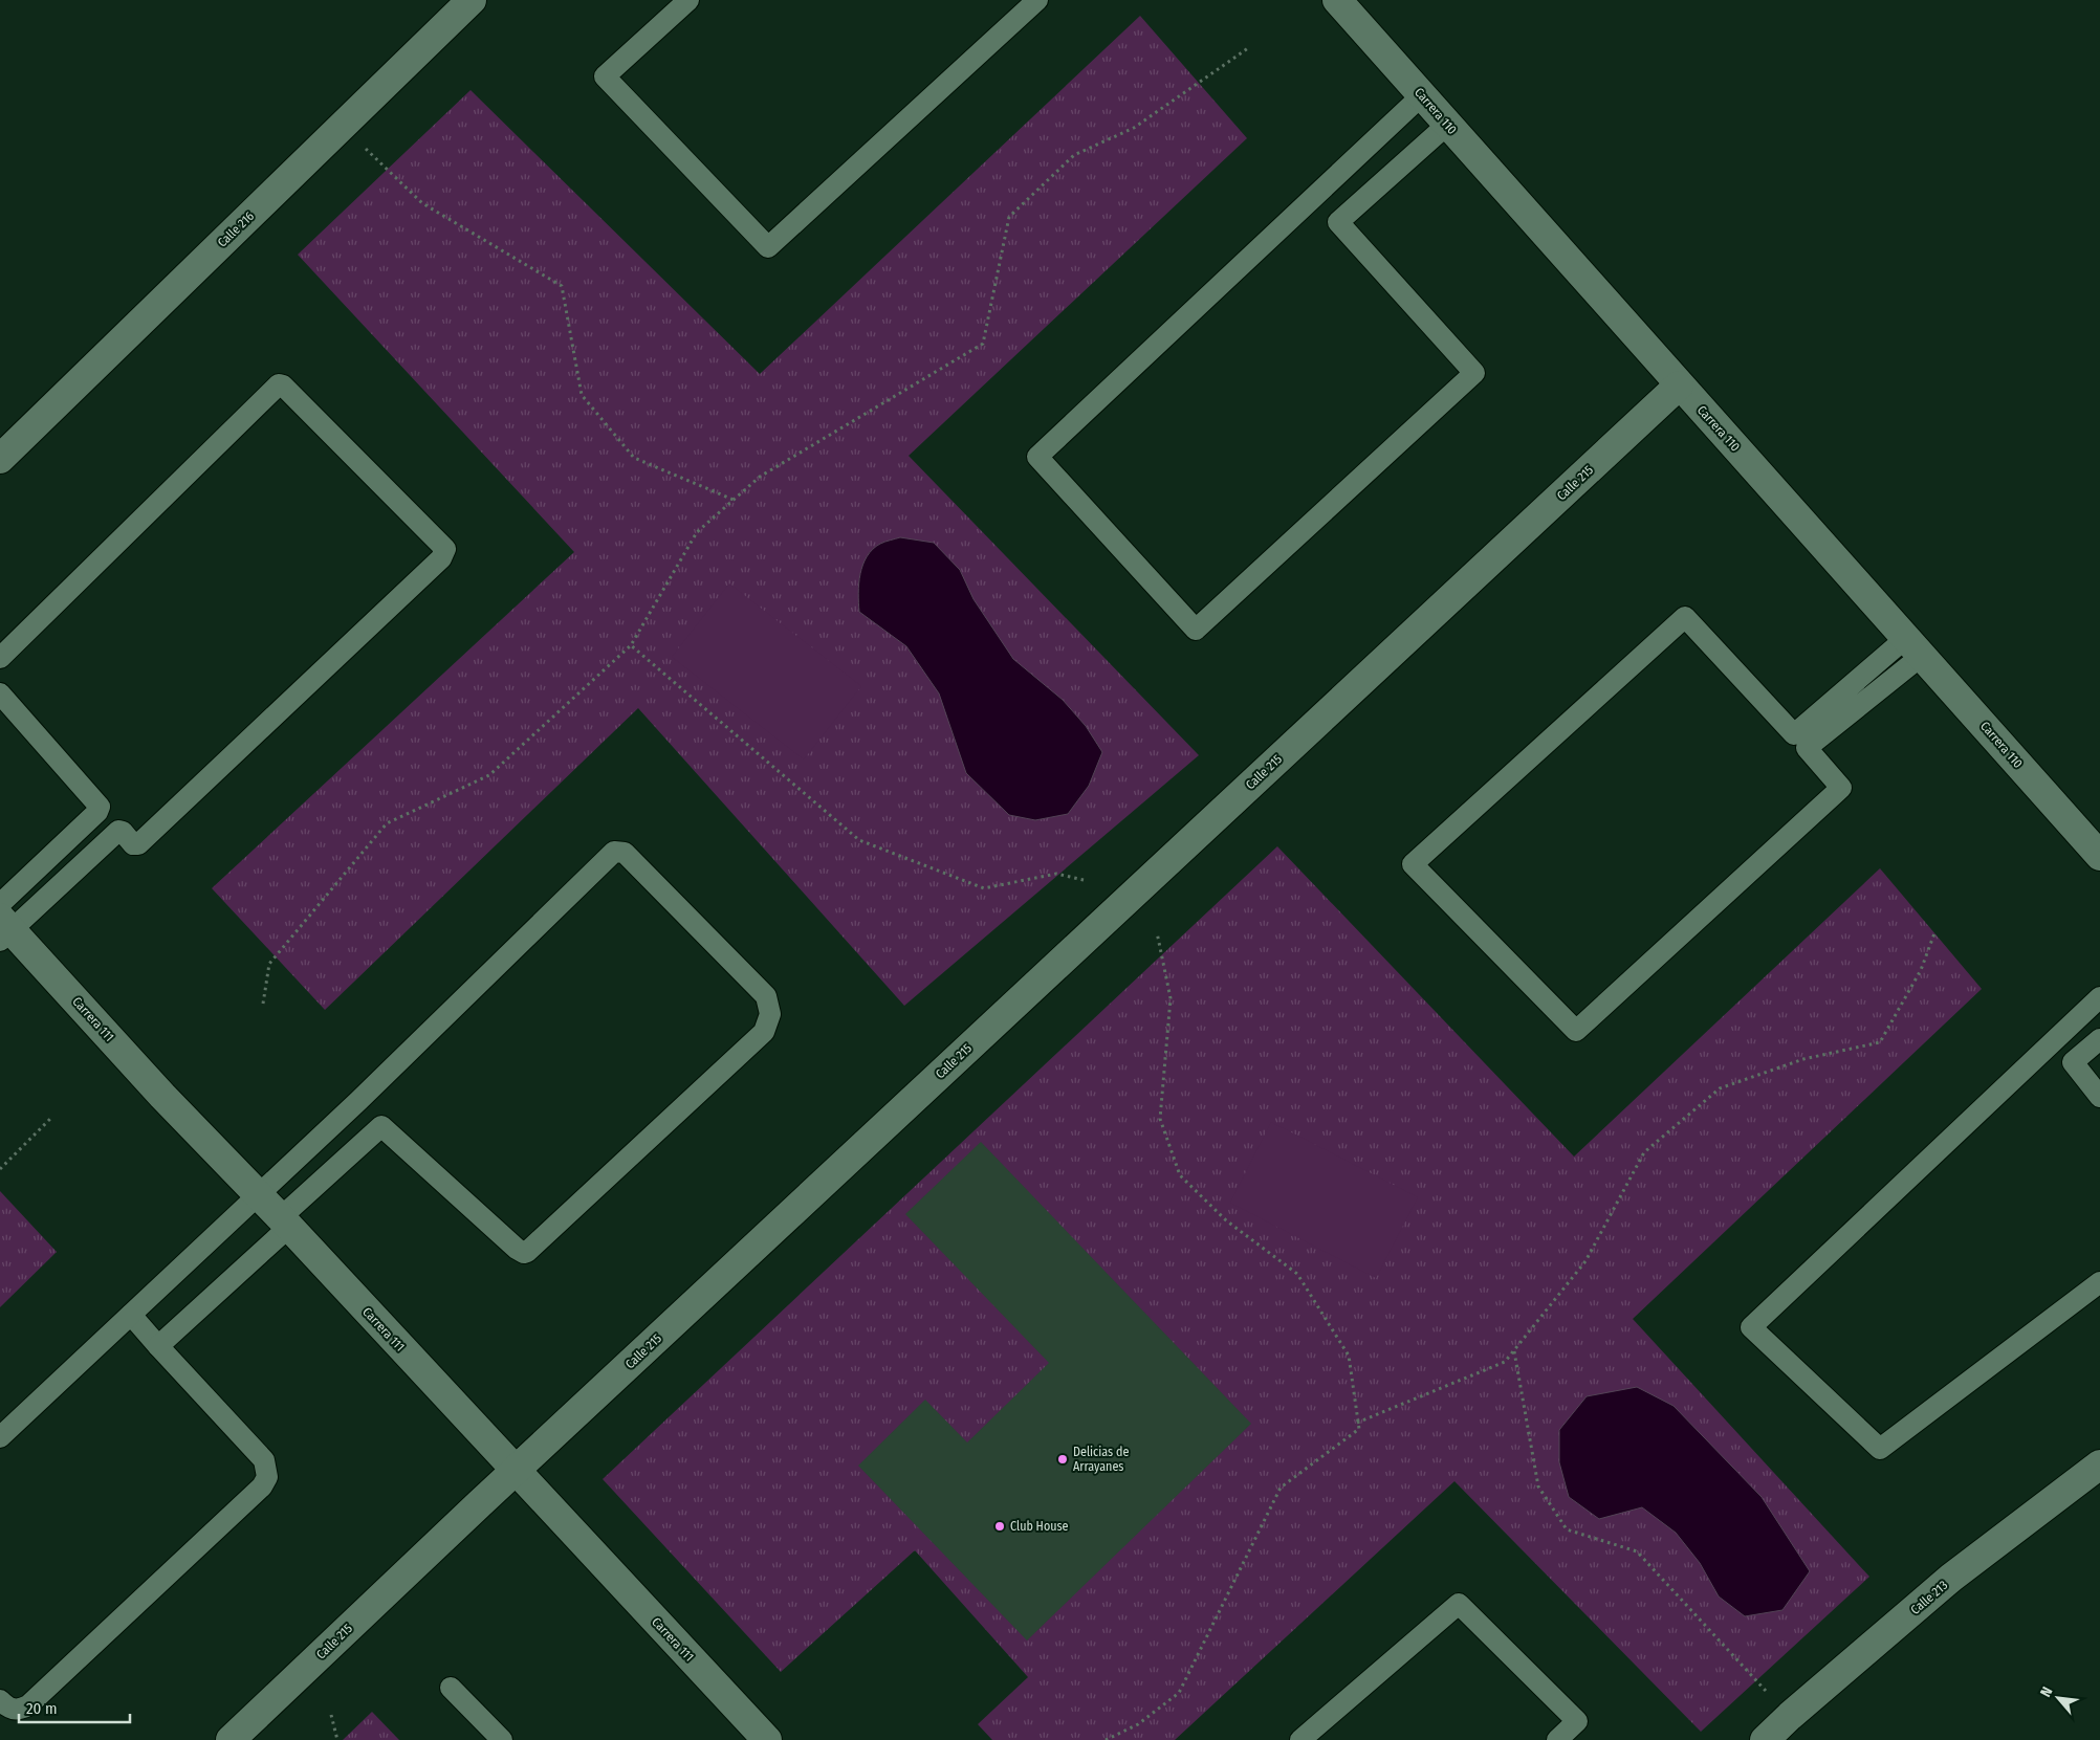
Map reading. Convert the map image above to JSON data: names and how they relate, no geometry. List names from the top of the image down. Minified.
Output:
{"streets":{"street":["Carrera 110","Calle 216","Calle 215","Carrera 111","Calle 213"]},"crossings":[["Carrera 110","Calle 215"],["Calle 215","Carrera 111"]],"places":["Delicias de Arrayanes","Club House"],"scale_bar":"20 m","north":"top left"}
